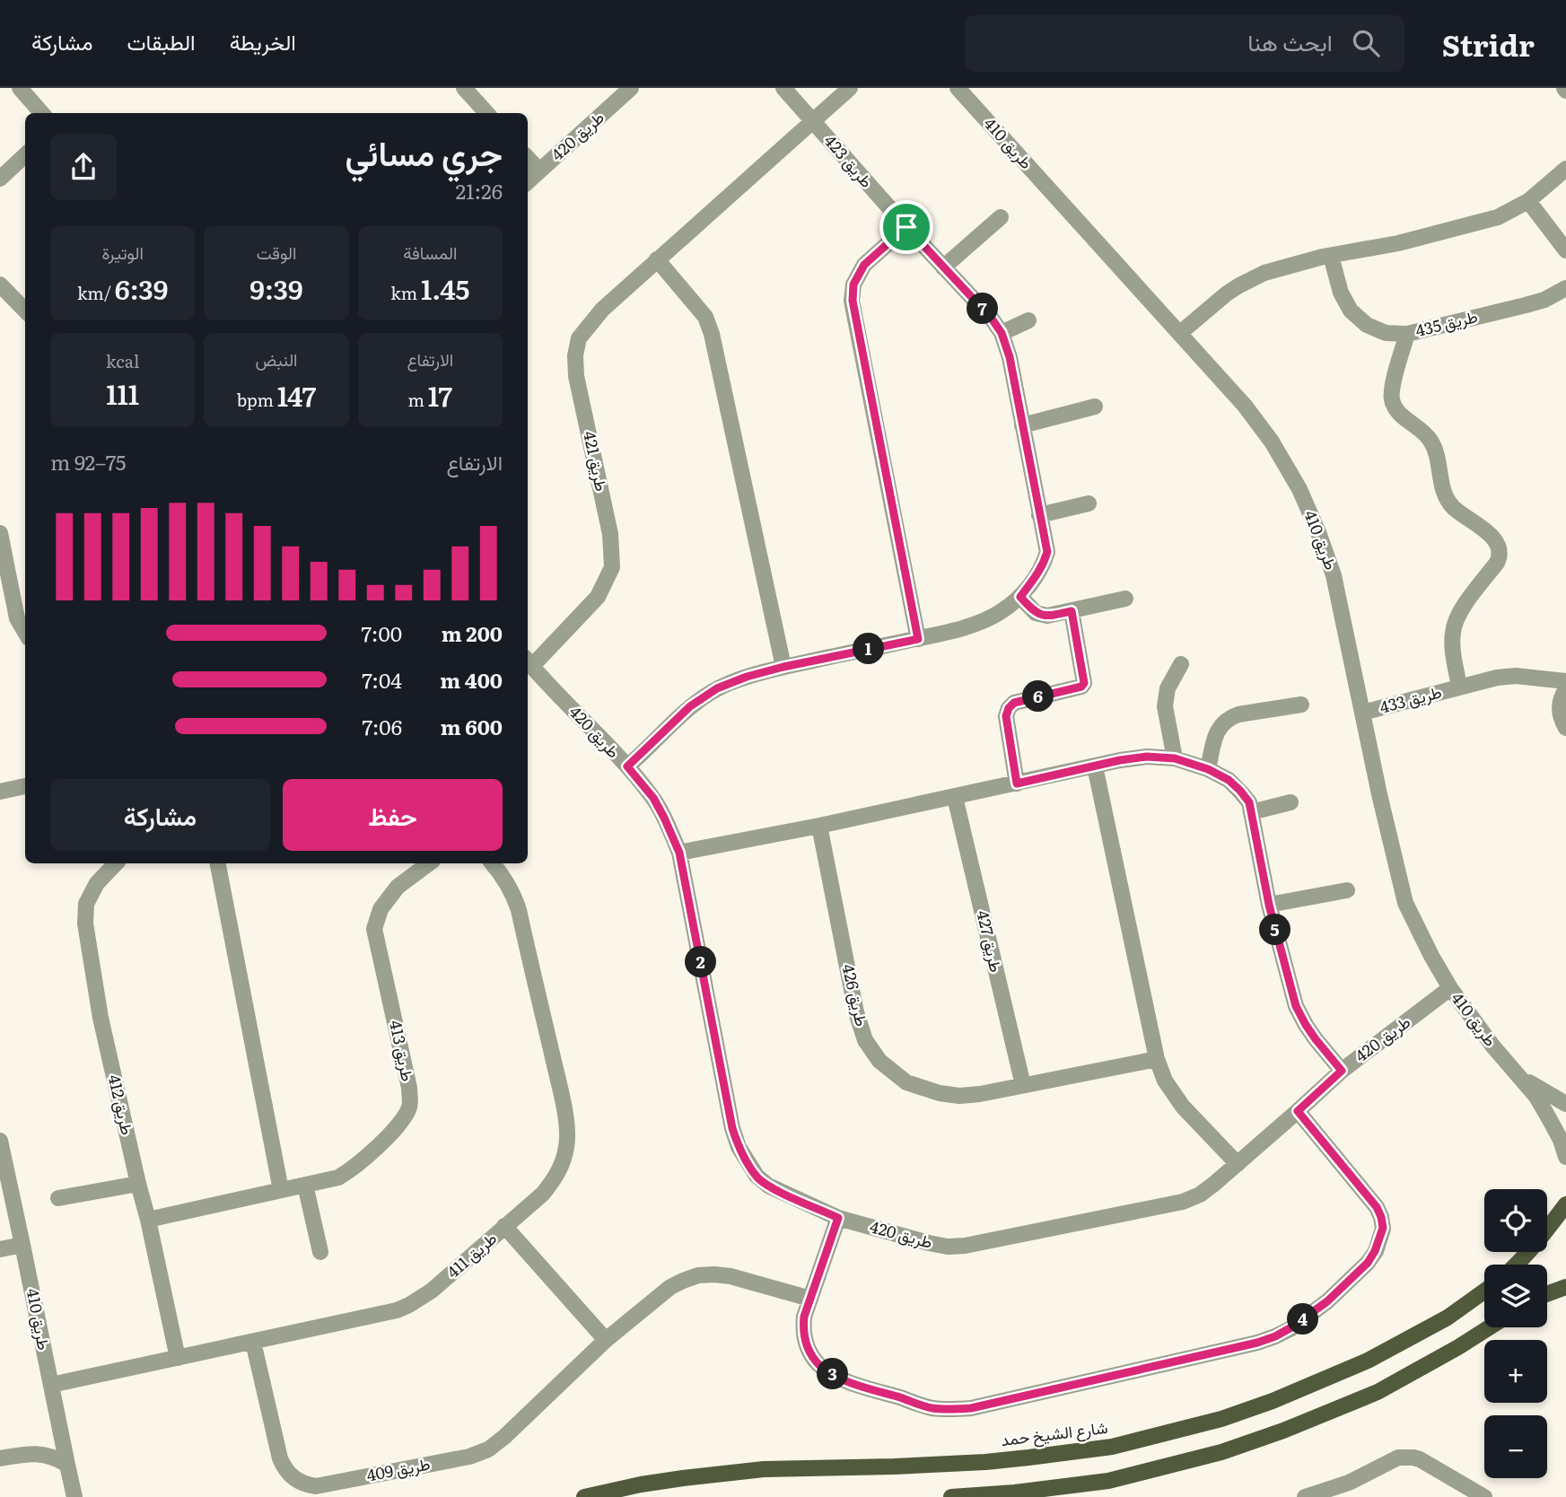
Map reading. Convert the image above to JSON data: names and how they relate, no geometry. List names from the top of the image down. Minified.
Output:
{"streets":{"main road":["شارع الشيخ حمد"],"street":["طريق 420","طريق 410","طريق 423","طريق 435","طريق 421","طريق 433","طريق 427","طريق 426","طريق 413","طريق 412","طريق 411","طريق 409"]},"crossings":[["طريق 420","طريق 410"],["طريق 420","طريق 423"],["طريق 420","طريق 421"],["طريق 410","طريق 433"],["طريق 410","طريق 411"],["طريق 423","طريق 421"],["طريق 435","طريق 433"],["طريق 427","طريق 426"],["طريق 413","طريق 412"],["طريق 412","طريق 411"],["طريق 411","طريق 409"]],"page":{"header":"Stridr","search":"ابحث هنا","nav":["الخريطة","الطبقات","مشاركة"],"heading":["جري مسائي","21:26"],"stats":[["المسافة","1.45 km"],["الوقت","9:39"],["الوتيرة","6:39 /km"],["الارتفاع","17 m"],["النبض","147 bpm"],["kcal","111"]],"pins":["7","1","6","5","2","4","3"],"chart":["الارتفاع","75–92 m"],"list":[{"name":"200 m","note":"7:00"},{"name":"400 m","note":"7:04"},{"name":"600 m","note":"7:06"}],"buttons":["حفظ","مشاركة"],"map_buttons":["+","−"]}}
